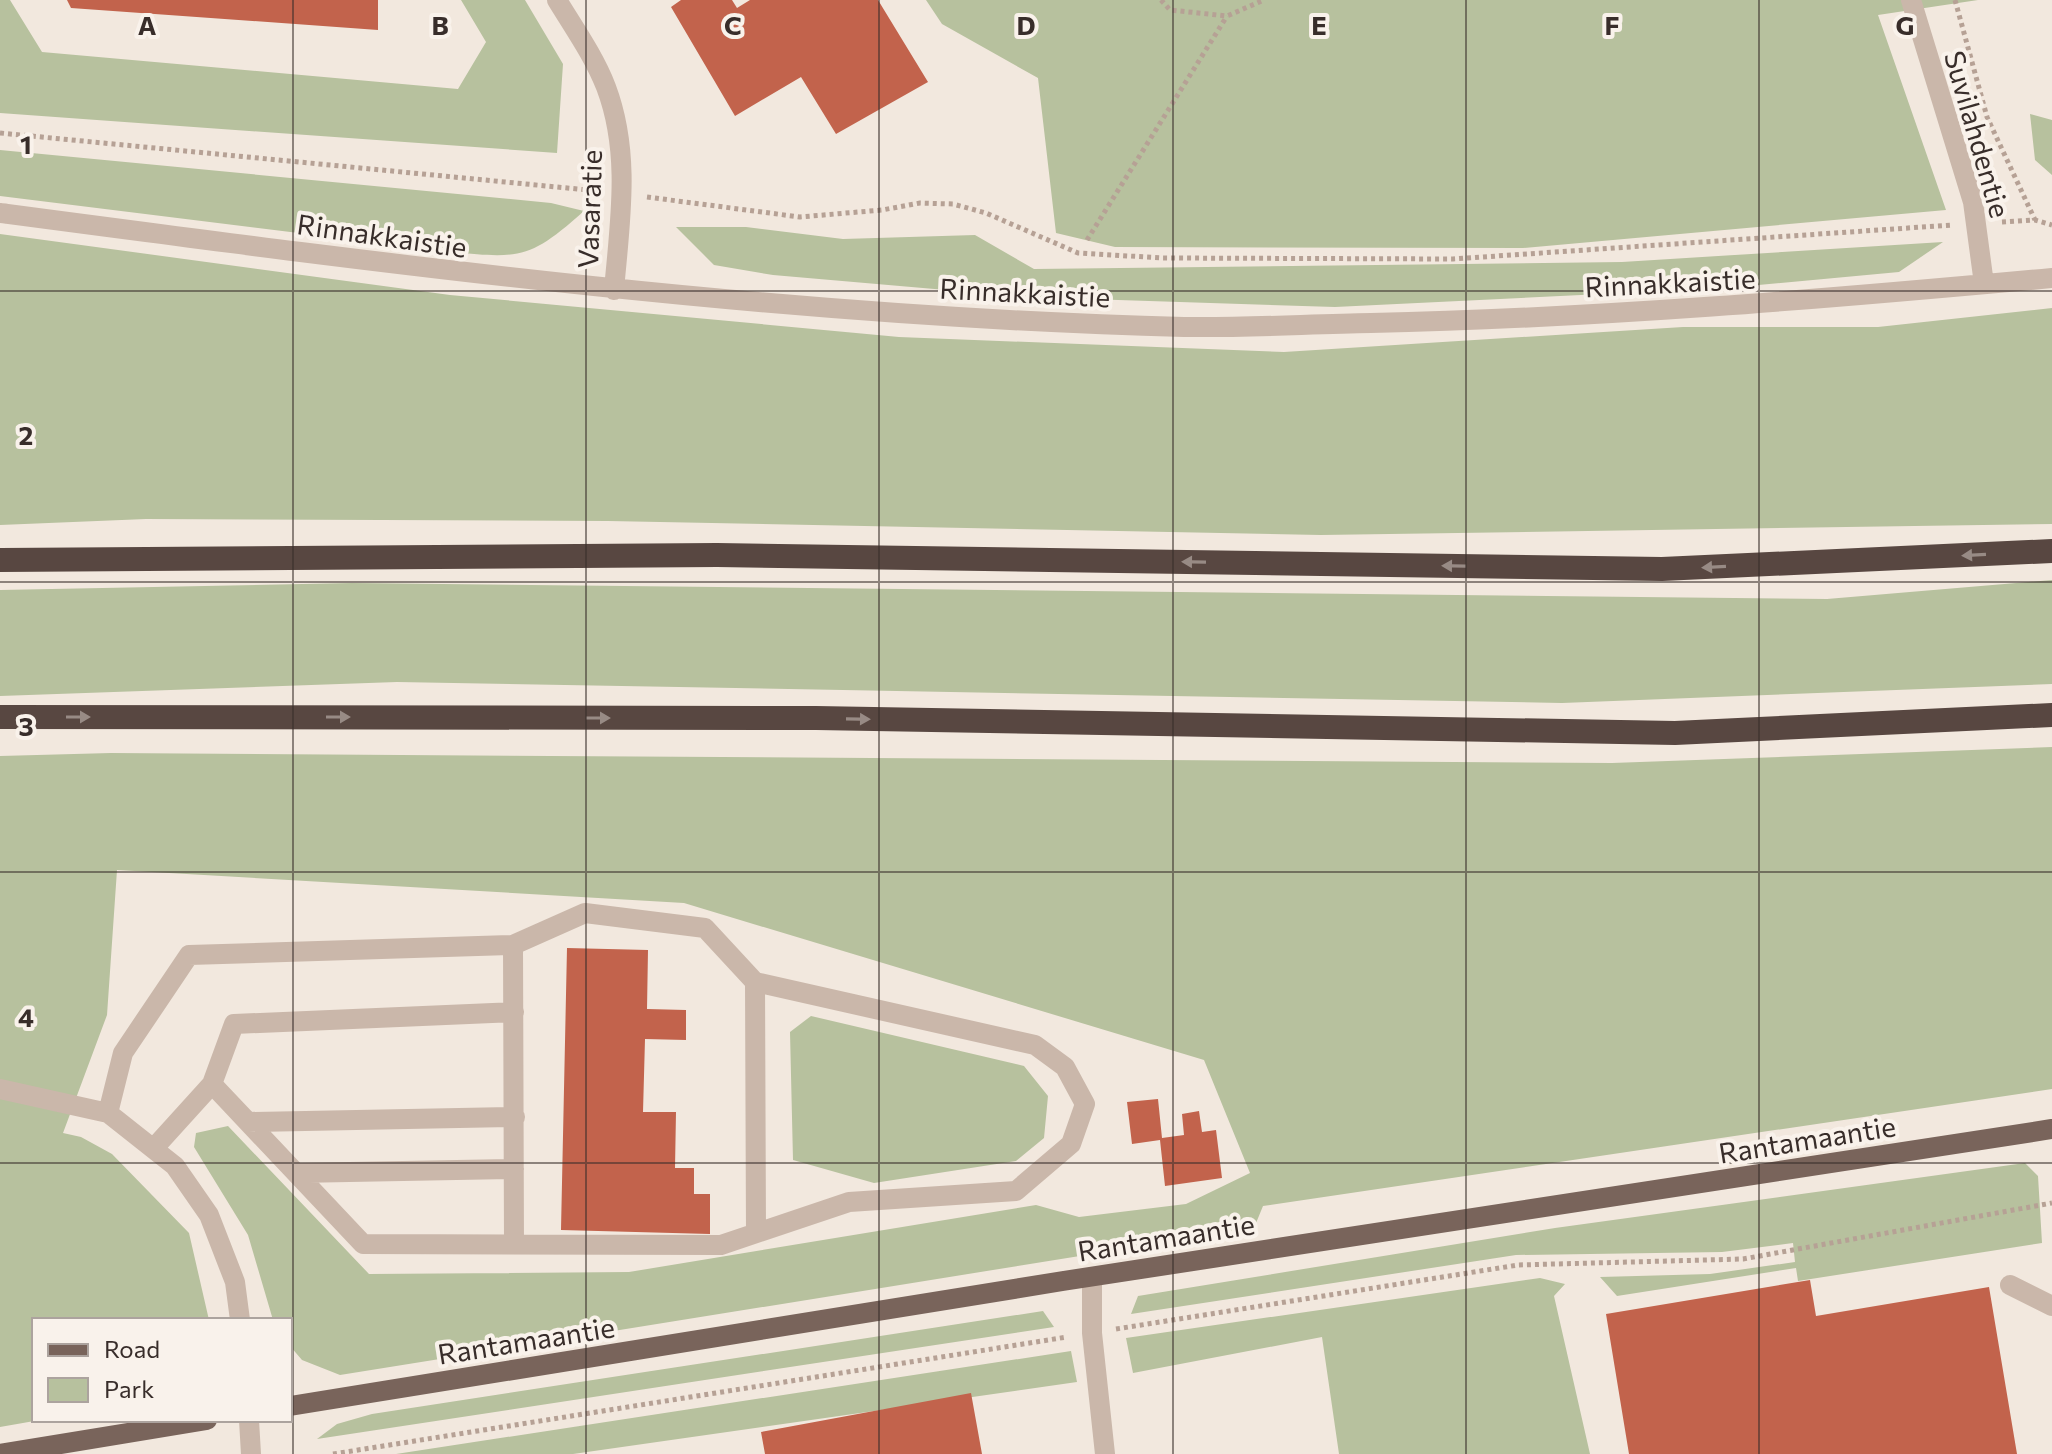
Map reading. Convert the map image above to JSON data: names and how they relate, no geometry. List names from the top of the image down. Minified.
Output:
{"streets":{"main road":["Rantamaantie"],"street":["Suvilahdentie","Vasaratie","Rinnakkaistie"]},"crossings":[["Suvilahdentie","Rinnakkaistie"],["Vasaratie","Rinnakkaistie"]],"legend":["Road","Park"],"grid":{"columns":["A","B","C","D","E","F","G"],"rows":["1","2","3","4"]}}
